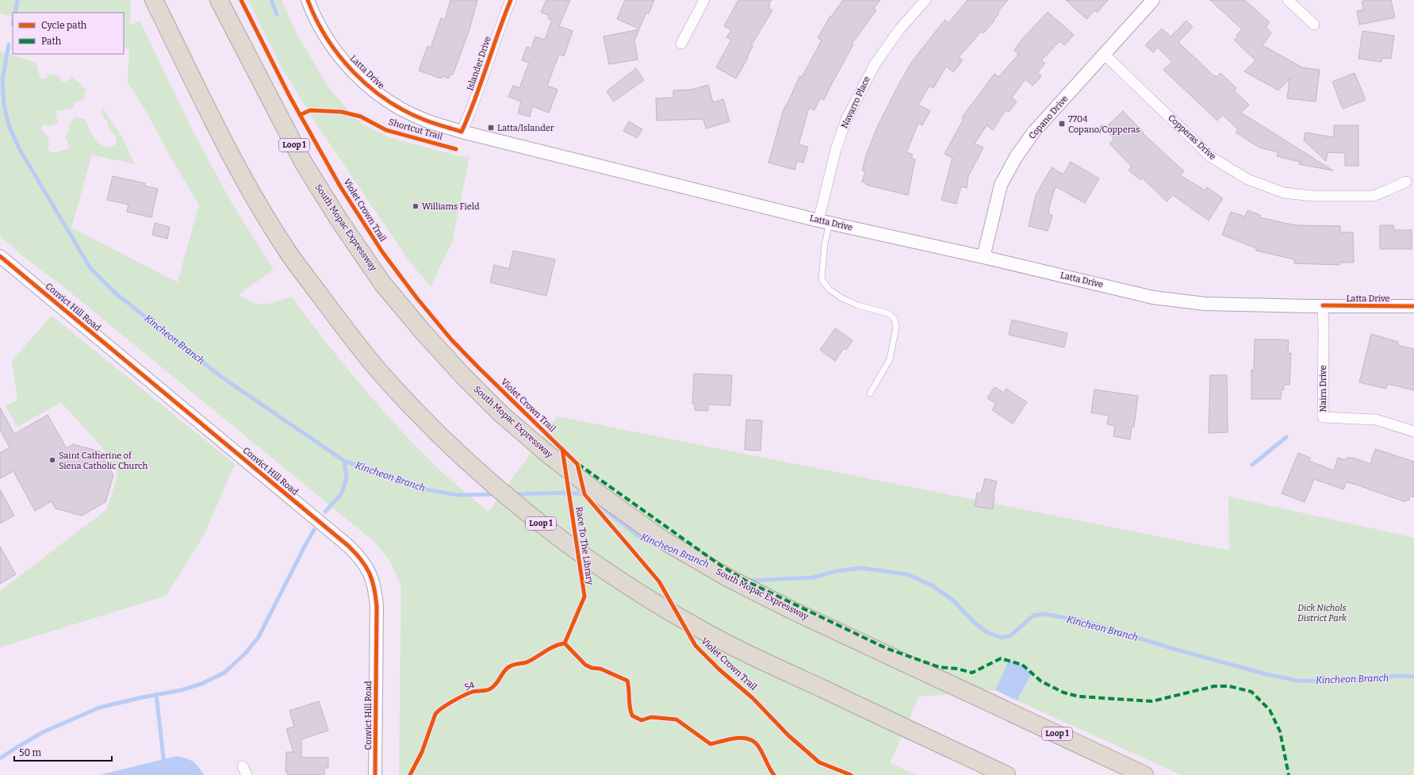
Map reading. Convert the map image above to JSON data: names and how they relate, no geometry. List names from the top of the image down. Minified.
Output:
{"streets":{"highway":["Loop 1","South Mopac Expressway"],"street":["Islander Drive","Latta Drive","Navarro Place","Copano Drive","Copperas Drive","Convict Hill Road","Nairn Drive"],"cycle path":["Shortcut Trail","Violet Crown Trail","Race To The Library","54"]},"crossings":[["Islander Drive","Latta Drive"],["Latta Drive","Navarro Place"],["Latta Drive","Copano Drive"],["Latta Drive","Nairn Drive"],["Copano Drive","Copperas Drive"]],"water":["Kincheon Branch"],"parks":["Dick Nichols District Park"],"places":{"transit":["7704 Copano/Copperas","Latta/Islander"],"other":["Williams Field","Saint Catherine of Siena Catholic Church"]},"legend":["Cycle path","Path"],"scale_bar":"50 m"}
